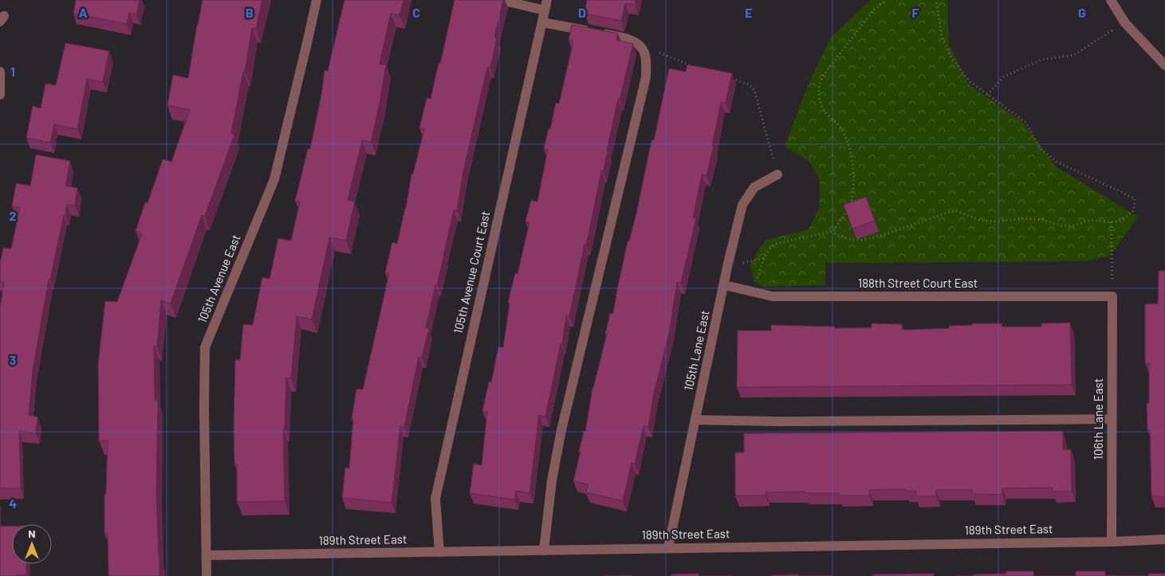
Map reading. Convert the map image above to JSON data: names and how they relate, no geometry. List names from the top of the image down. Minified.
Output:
{"streets":{"street":["105th Avenue Court East","105th Avenue East","188th Street Court East","105th Lane East","106th Lane East","189th Street East"]},"crossings":[["105th Avenue Court East","189th Street East"],["105th Avenue East","189th Street East"],["188th Street Court East","105th Lane East"],["188th Street Court East","106th Lane East"],["105th Lane East","189th Street East"],["106th Lane East","189th Street East"]],"north":"top","grid":{"columns":["A","B","C","D","E","F","G"],"rows":["1","2","3","4"]}}
